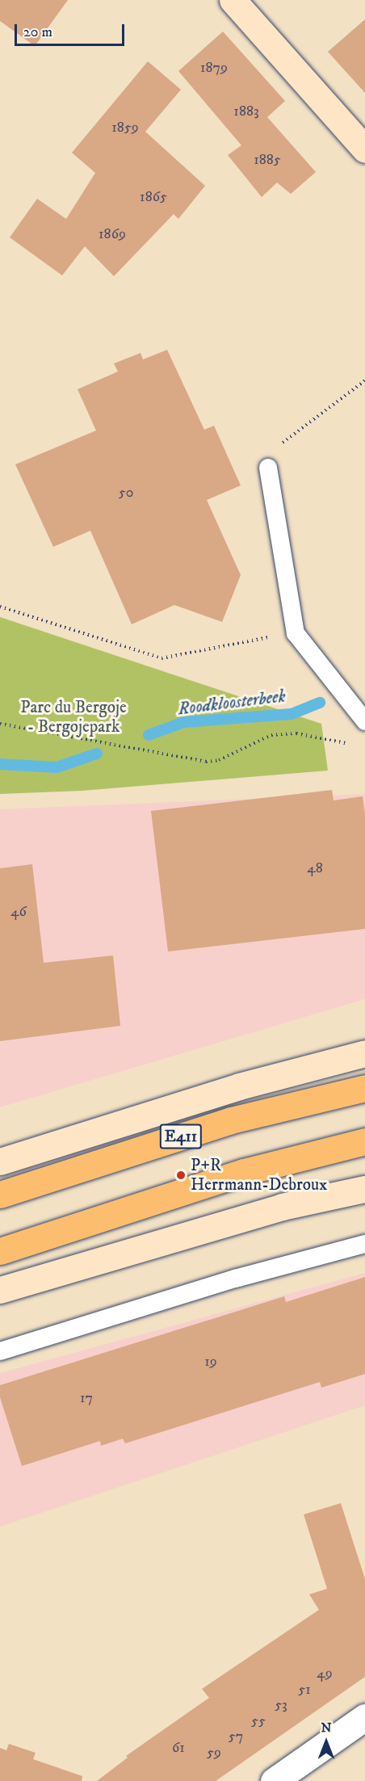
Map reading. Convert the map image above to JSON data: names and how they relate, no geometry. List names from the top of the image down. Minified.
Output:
{"streets":{"highway":["E411"]},"water":["Roodkloosterbeek"],"parks":["Parc du Bergoje - Bergojepark"],"places":["P+R Herrmann-Debroux"],"house_numbers":["1879","1883","1859","1885","1865","1869","50","48","46","19","17","49","51","53","55","57","61","59"],"scale_bar":"20 m","north":"top"}
